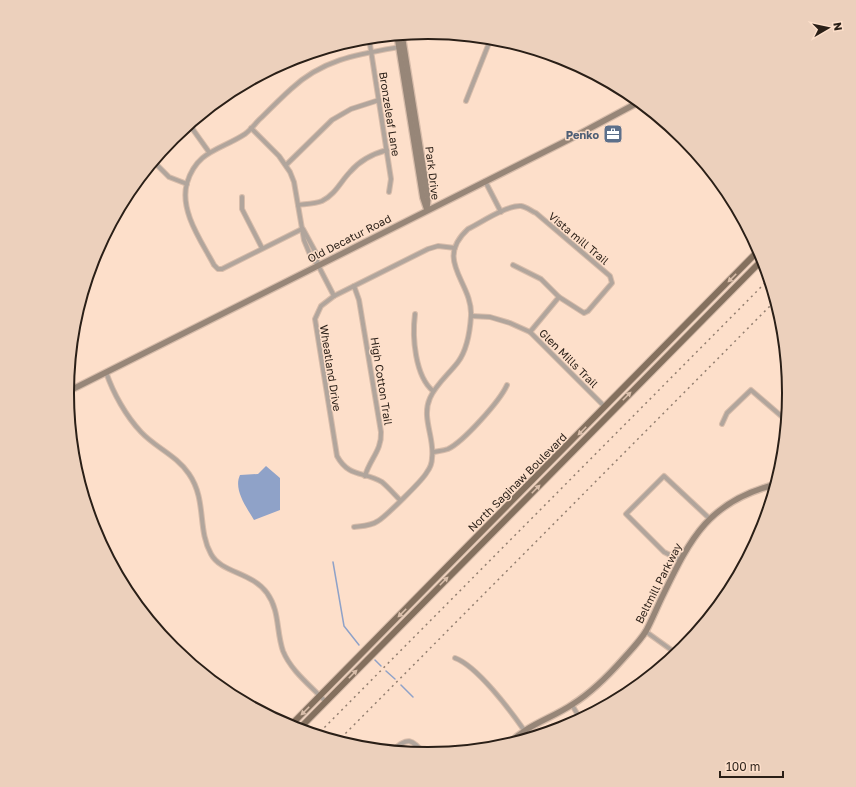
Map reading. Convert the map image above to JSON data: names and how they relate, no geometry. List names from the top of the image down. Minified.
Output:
{"streets":{"main road":["North Saginaw Boulevard"],"street":["Bronzeleaf Lane","Park Drive","Old Decatur Road","Vista mill Trail","Glen Mills Trail","Wheatland Drive","High Cotton Trail","Beltmill Parkway"]},"crossings":[["Park Drive","Old Decatur Road"],["Glen Mills Trail","North Saginaw Boulevard"],["Wheatland Drive","High Cotton Trail"]],"places":{"office":["Penko"]},"scale_bar":"100 m","north":"right"}
